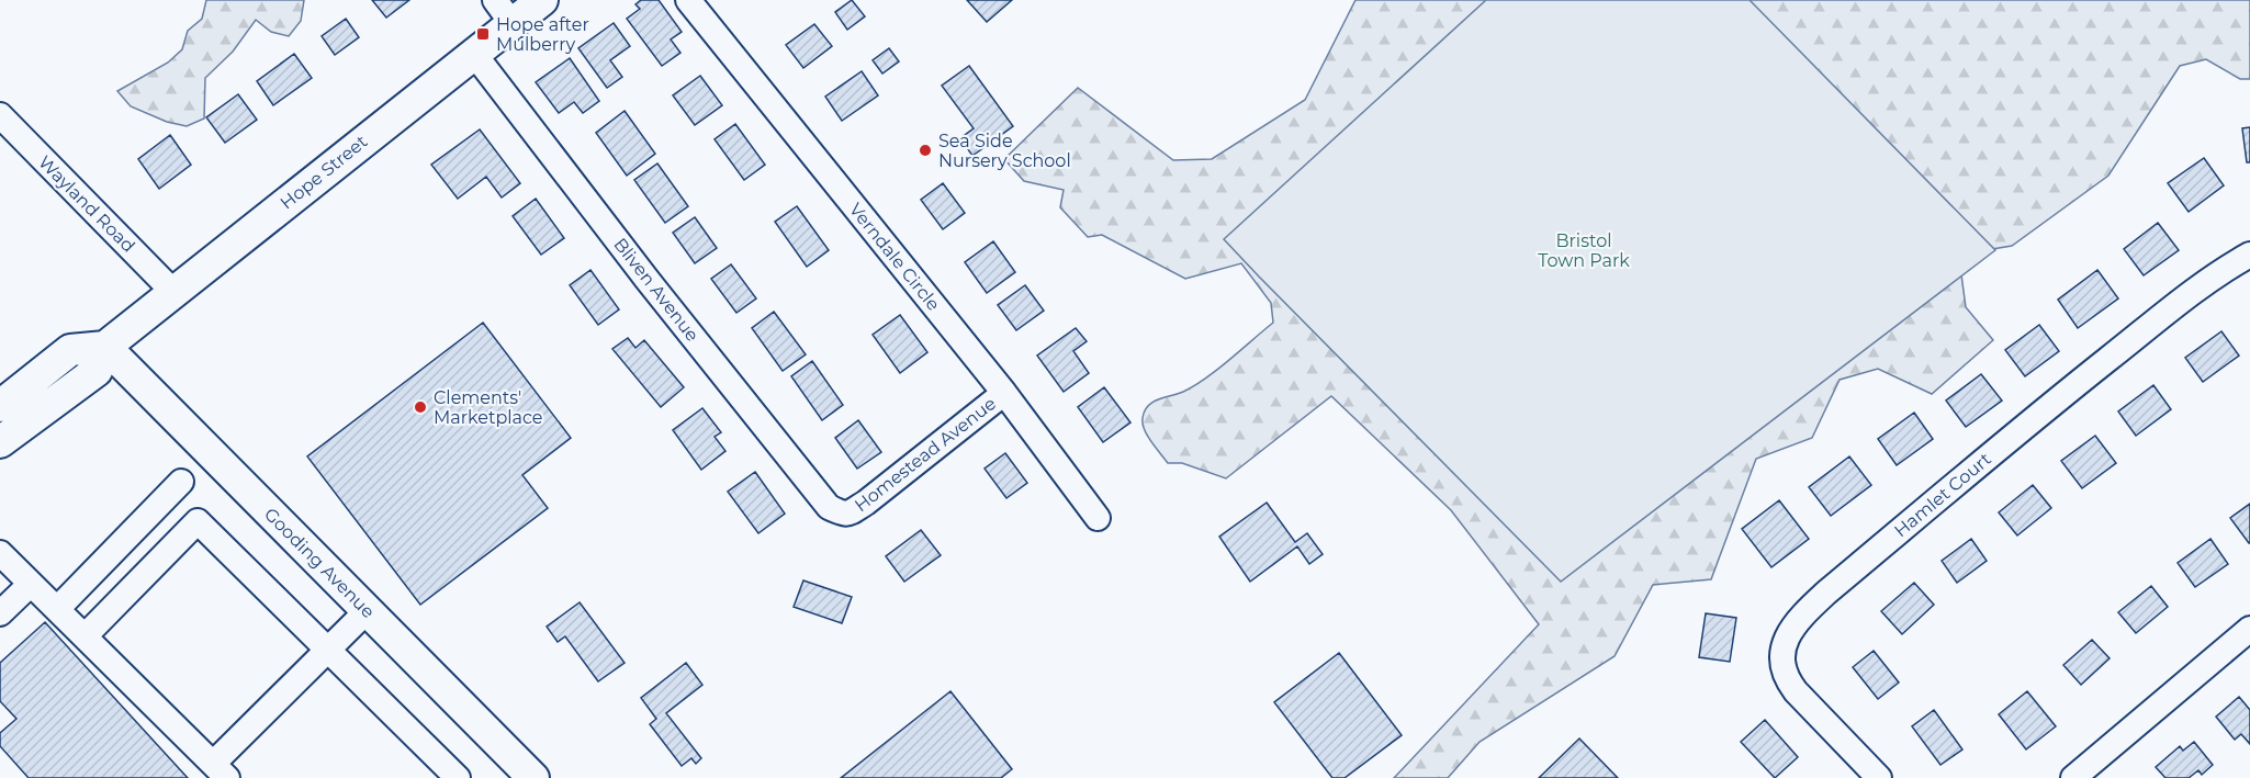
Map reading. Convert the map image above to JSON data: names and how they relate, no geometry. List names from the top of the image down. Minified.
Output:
{"streets":{"main road":["Hope Street","Gooding Avenue"],"street":["Wayland Road","Verndale Circle","Bliven Avenue","Homestead Avenue","Hamlet Court"]},"crossings":[["Hope Street","Wayland Road"],["Hope Street","Bliven Avenue"],["Hope Street","Gooding Avenue"],["Verndale Circle","Homestead Avenue"],["Bliven Avenue","Homestead Avenue"]],"parks":["Bristol Town Park"],"places":{"transit":["Hope after Mulberry"],"other":["Sea Side Nursery School","Clements' Marketplace"]}}
